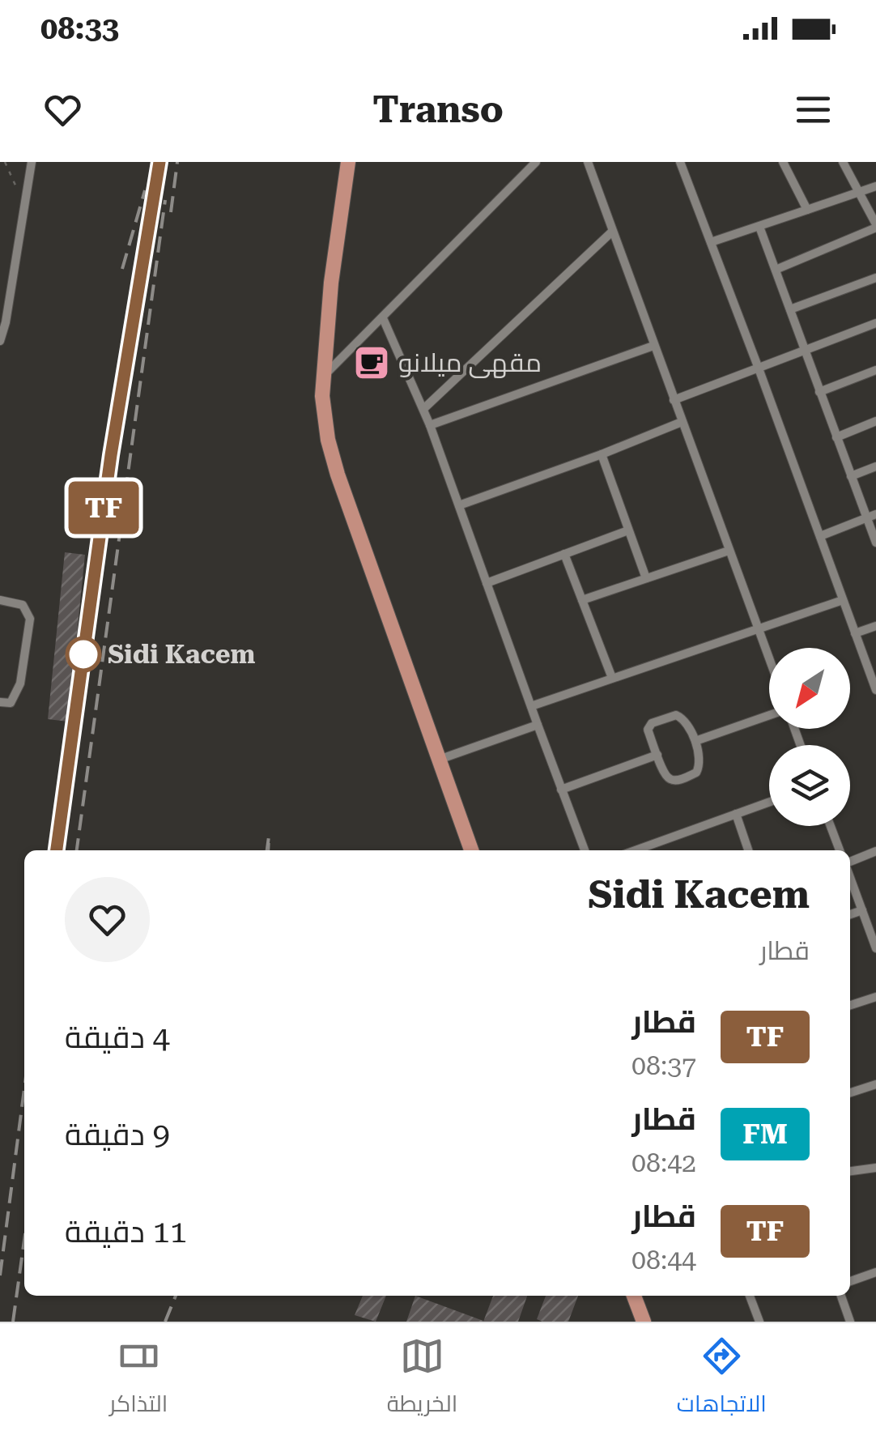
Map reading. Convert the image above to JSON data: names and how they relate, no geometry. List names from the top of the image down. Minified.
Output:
{"places":{"cafe":["مقهى ميلانو"],"other":["Sidi Kacem"]},"north":"bottom left","page":{"status":"08:33","header":"Transo","on_map":"TF","heading":["Sidi Kacem","قطار"],"list":[{"mark":"TF","name":"قطار","note":"08:37","value":"4 دقيقة"},{"mark":"FM","name":"قطار","note":"08:42","value":"9 دقيقة"},{"mark":"TF","name":"قطار","note":"08:44","value":"11 دقيقة"}],"tabs":["الاتجاهات","الخريطة","التذاكر"]}}
